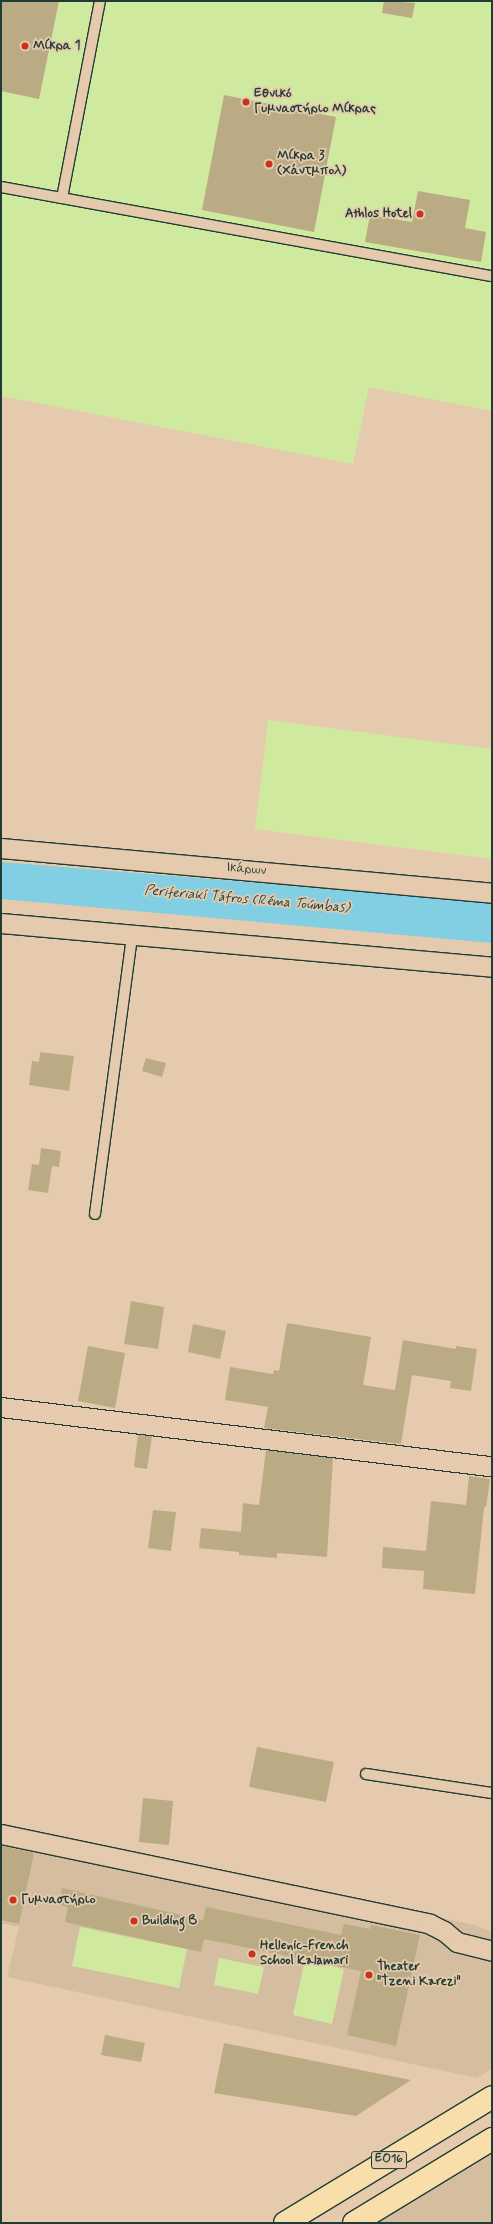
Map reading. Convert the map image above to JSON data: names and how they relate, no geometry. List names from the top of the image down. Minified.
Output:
{"streets":{"main road":["ΕΟ16"],"street":["Ικάρων"]},"water":["Periferiakí Táfros (Réma Toúmbas)"],"places":["Μίκρα 1","Εθνικό Γυμναστήριο Μίκρας","Μίκρα 3 (Χάντμπολ)","Athlos Hotel","Γυμναστήριο","Building B","Hellenic-French School Kalamari","Theater \"Tzeni Karezi\""]}
